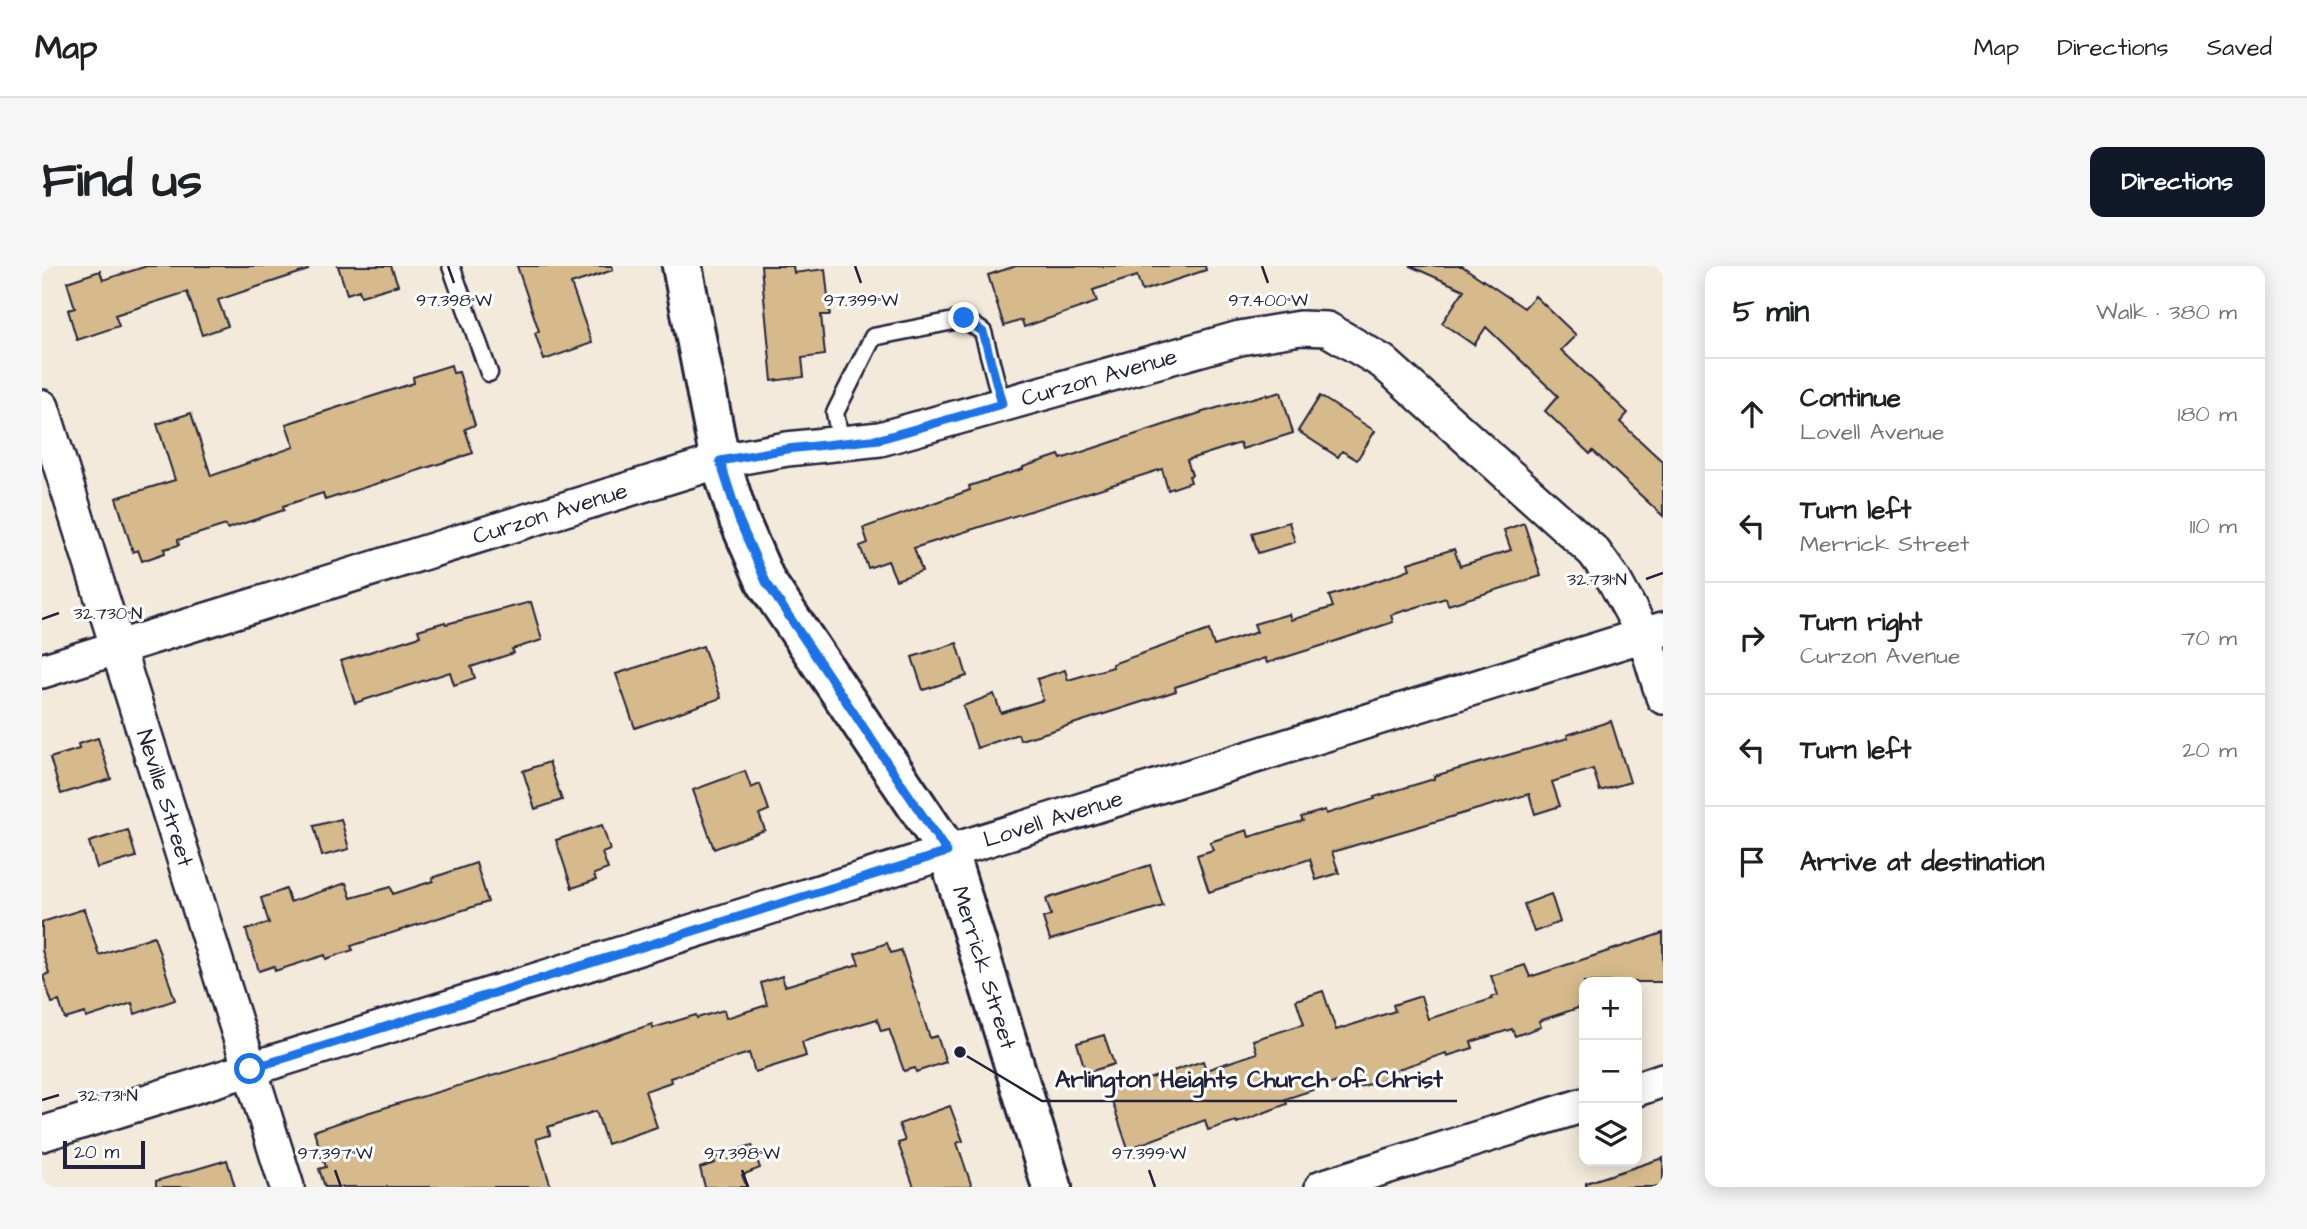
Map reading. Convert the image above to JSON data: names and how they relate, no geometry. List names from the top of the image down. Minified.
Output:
{"streets":{"street":["Curzon Avenue","Neville Street","Lovell Avenue","Merrick Street"]},"crossings":[["Curzon Avenue","Neville Street"],["Curzon Avenue","Lovell Avenue"],["Curzon Avenue","Merrick Street"],["Neville Street","Lovell Avenue"],["Lovell Avenue","Merrick Street"]],"places":["Arlington Heights Church of Christ"],"scale_bar":"20 m","page":{"header":"Map","nav":["Map","Directions","Saved"],"buttons":"Directions","title":"Find us","heading":["5 min","Walk · 380 m"],"list":[["Continue","Lovell Avenue","180 m"],["Turn left","Merrick Street","110 m"],["Turn right","Curzon Avenue","70 m"],["Turn left","20 m"],"Arrive at destination"],"map_buttons":["+","−"],"scale":"20 m"},"coordinates":["97.398°W","97.399°W","97.400°W","32.731°N","32.730°N","97.397°W"]}
